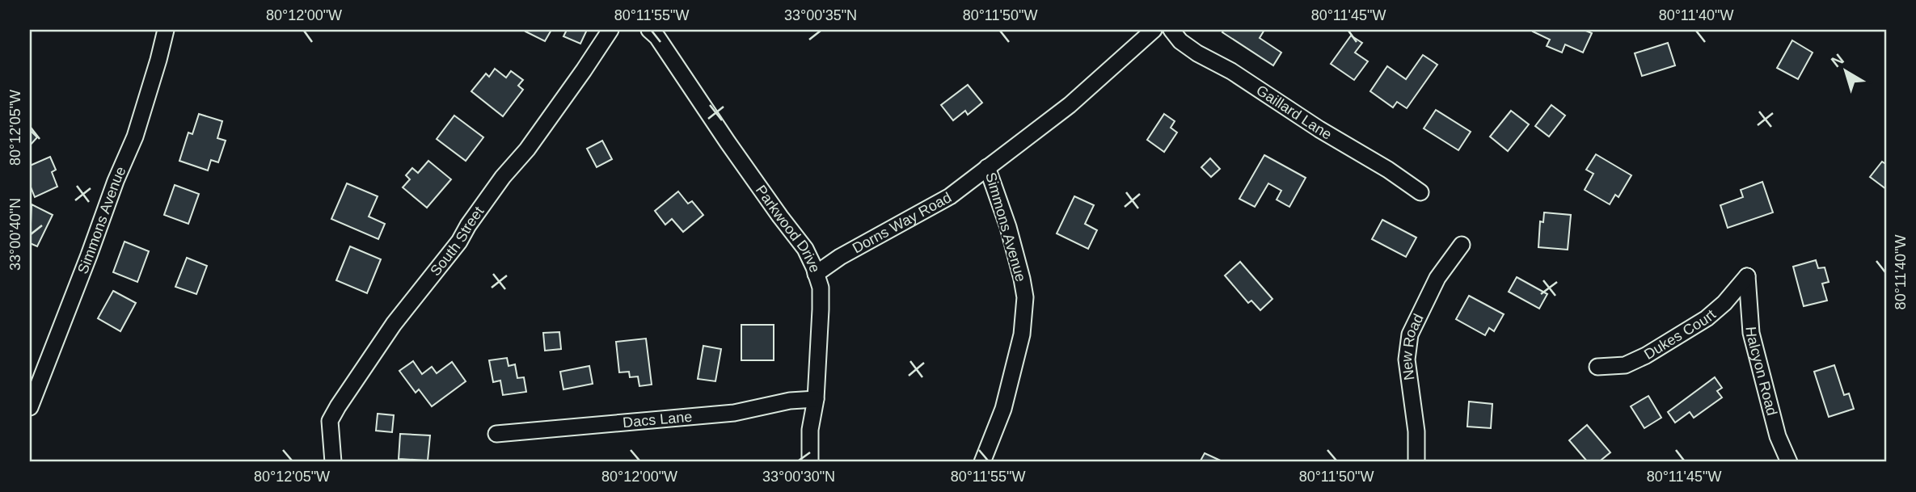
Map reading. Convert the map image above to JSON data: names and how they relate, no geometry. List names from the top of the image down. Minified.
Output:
{"streets":{"street":["Gaillard Lane","Simmons Avenue","Dorns Way Road","Parkwood Drive","South Street","Dukes Court","New Road","Halcyon Road","Dacs Lane"]},"crossings":[["Simmons Avenue","Dorns Way Road"],["Dorns Way Road","Parkwood Drive"],["Parkwood Drive","Dacs Lane"],["Dukes Court","Halcyon Road"]],"north":"top left","coordinates":["80°12'00\"W","80°11'55\"W","33°00'35\"N","80°11'50\"W","80°11'45\"W","80°11'40\"W","80°12'05\"W","33°00'40\"N","33°00'30\"N"]}
